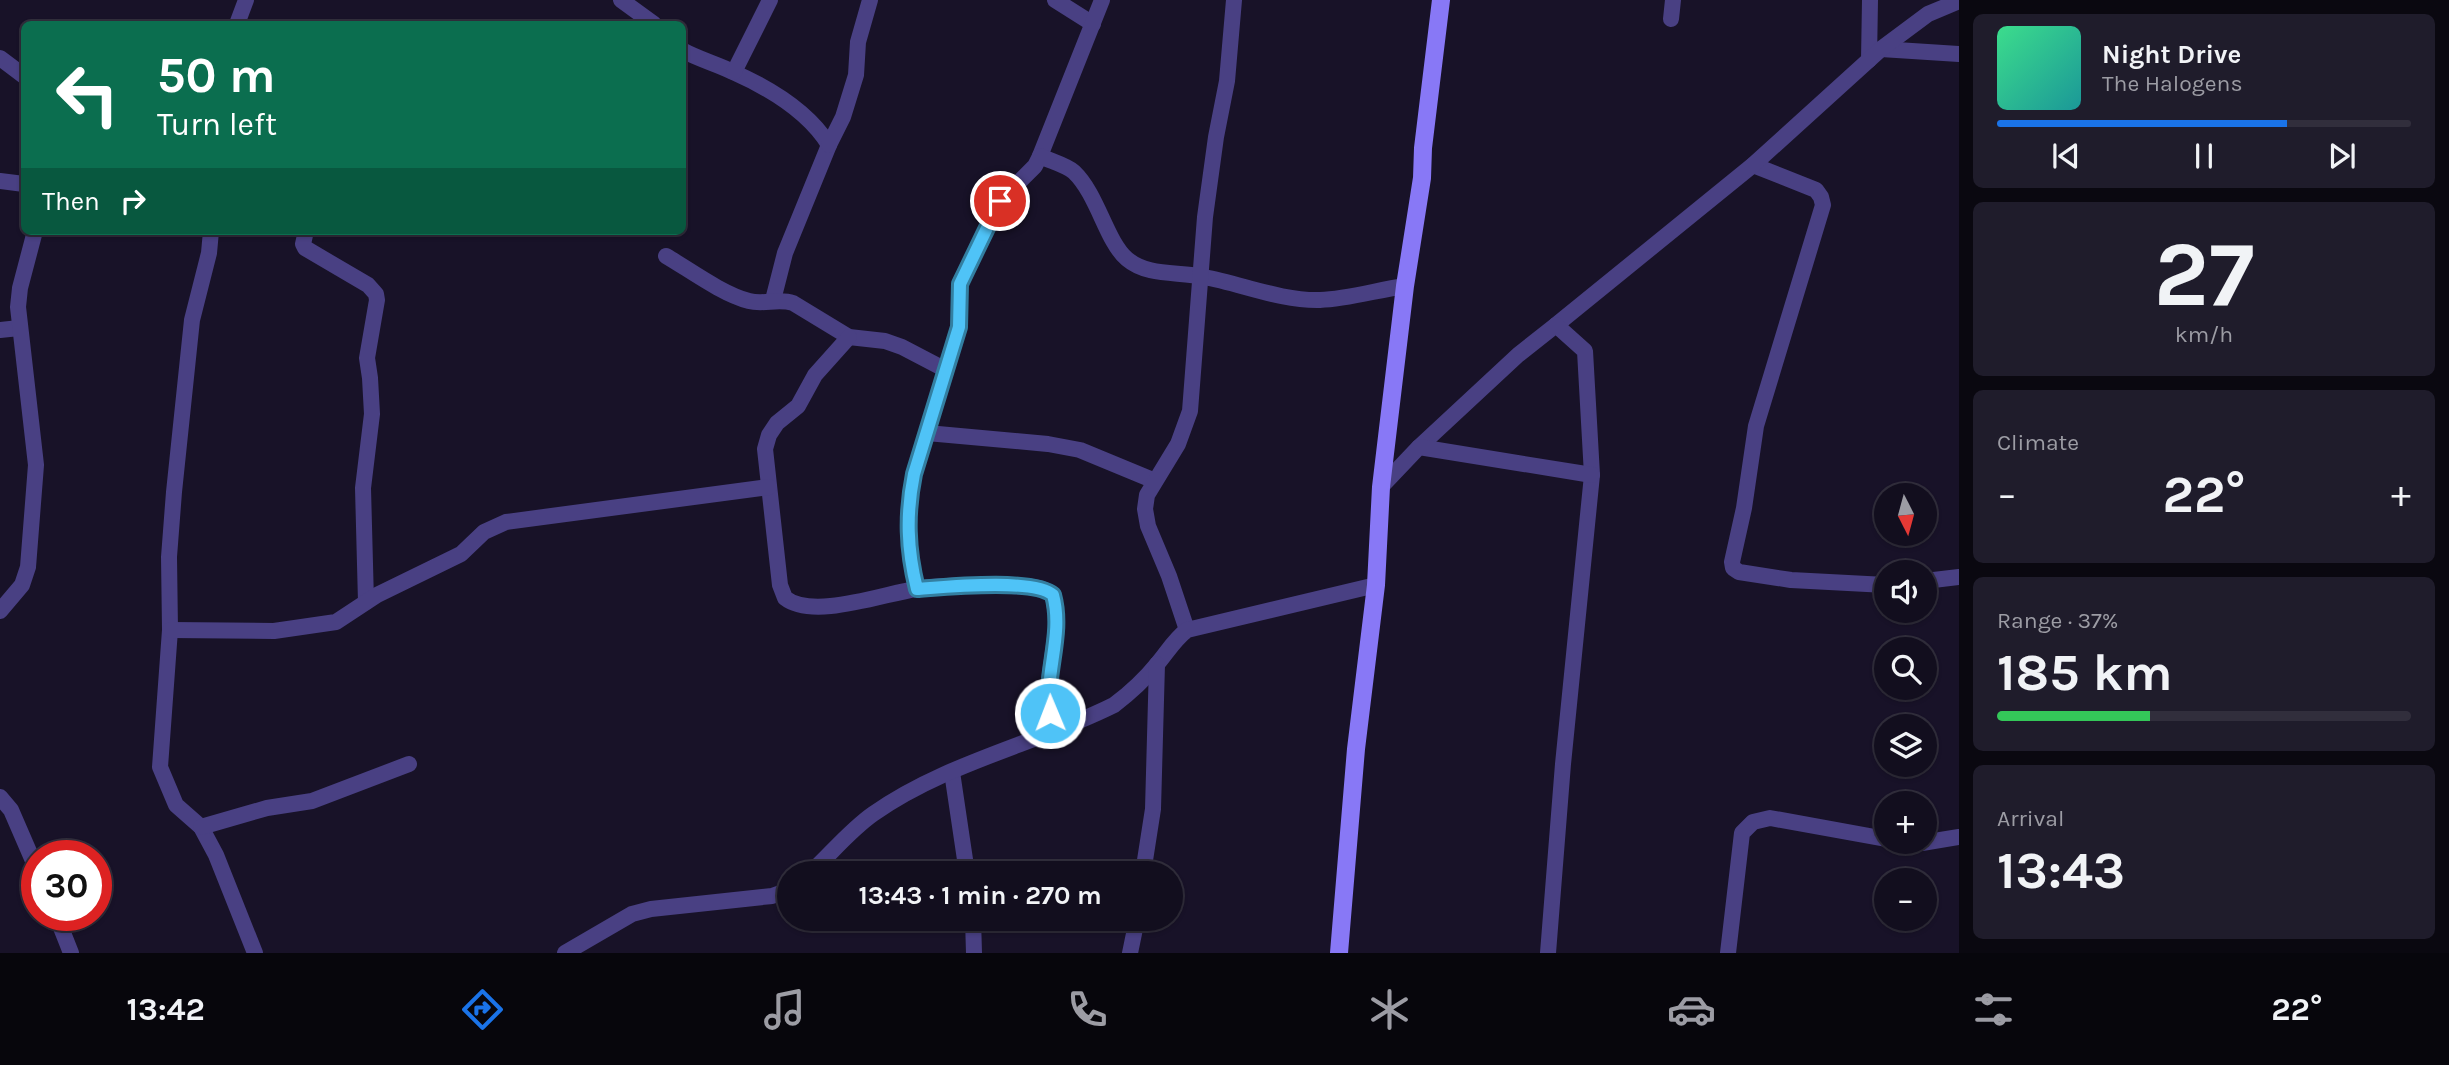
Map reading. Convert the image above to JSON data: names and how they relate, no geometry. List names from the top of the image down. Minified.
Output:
{"north":"bottom","page":{"turn":["50 m","Turn left"],"song":["Night Drive","The Halogens"],"then":"Then","tile":[["27","km/h"],"Climate",["Range · 37%","185 km"],["Arrival","13:43"]],"heat":["−","22°","+"],"map_buttons":["+","−"],"limit":"30","trip":"13:43 · 1 min · 270 m","tabs":["13:42","22°"]}}
